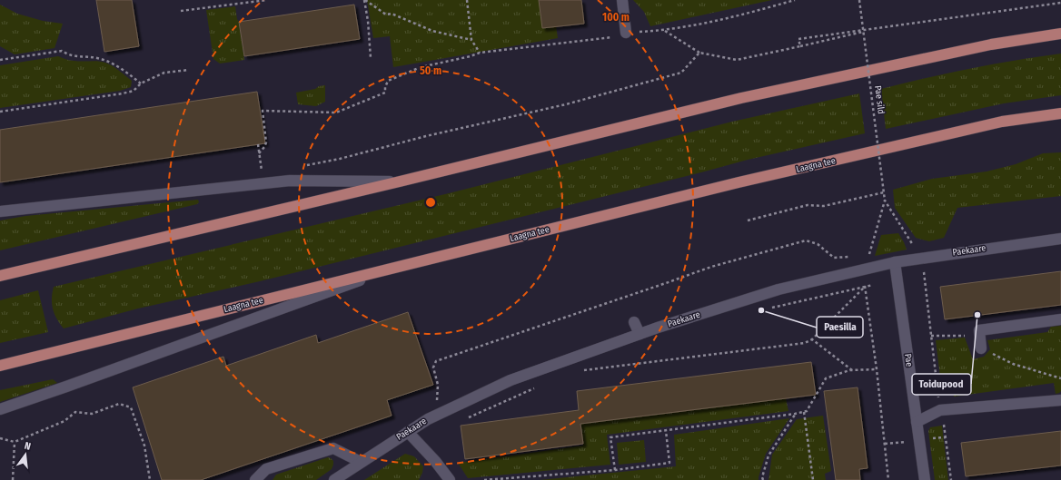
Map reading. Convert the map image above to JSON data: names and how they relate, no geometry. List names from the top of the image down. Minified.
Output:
{"streets":{"main road":["Laagna tee"],"street":["Paekaare","Pae"],"path":["Pae sild"]},"crossings":[["Paekaare","Pae"]],"places":["Paesilla","Toidupood"],"north":"top","rings":["100 m","50 m"]}
